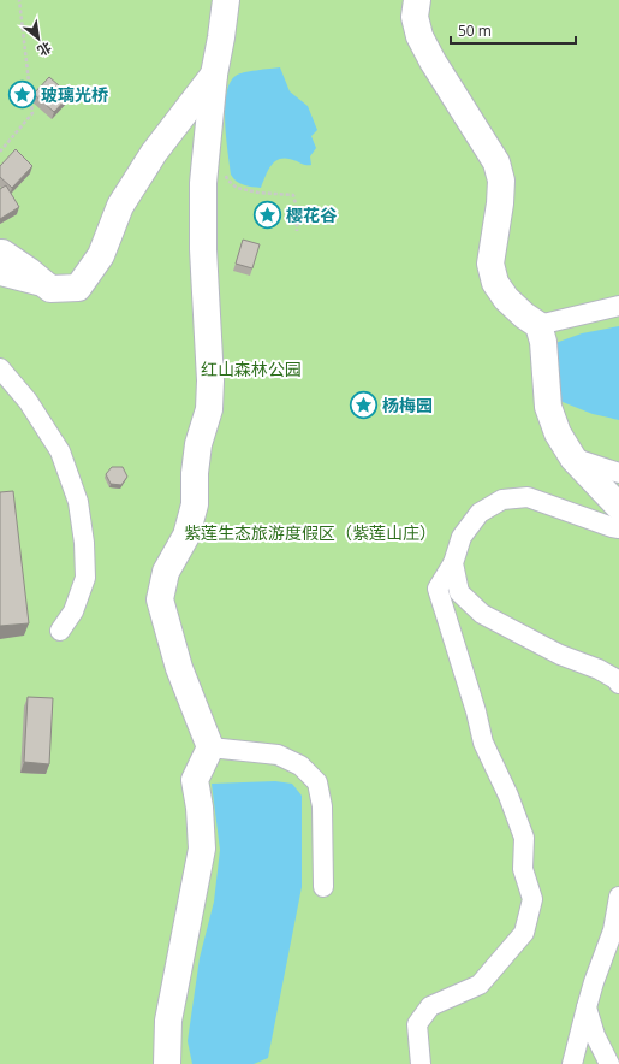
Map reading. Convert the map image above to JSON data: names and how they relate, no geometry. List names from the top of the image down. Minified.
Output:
{"parks":["红山森林公园","紫莲生态旅游度假区（紫莲山庄）"],"places":{"place":["玻璃光桥","樱花谷","杨梅园"]},"scale_bar":"50 m","north":"bottom right"}
